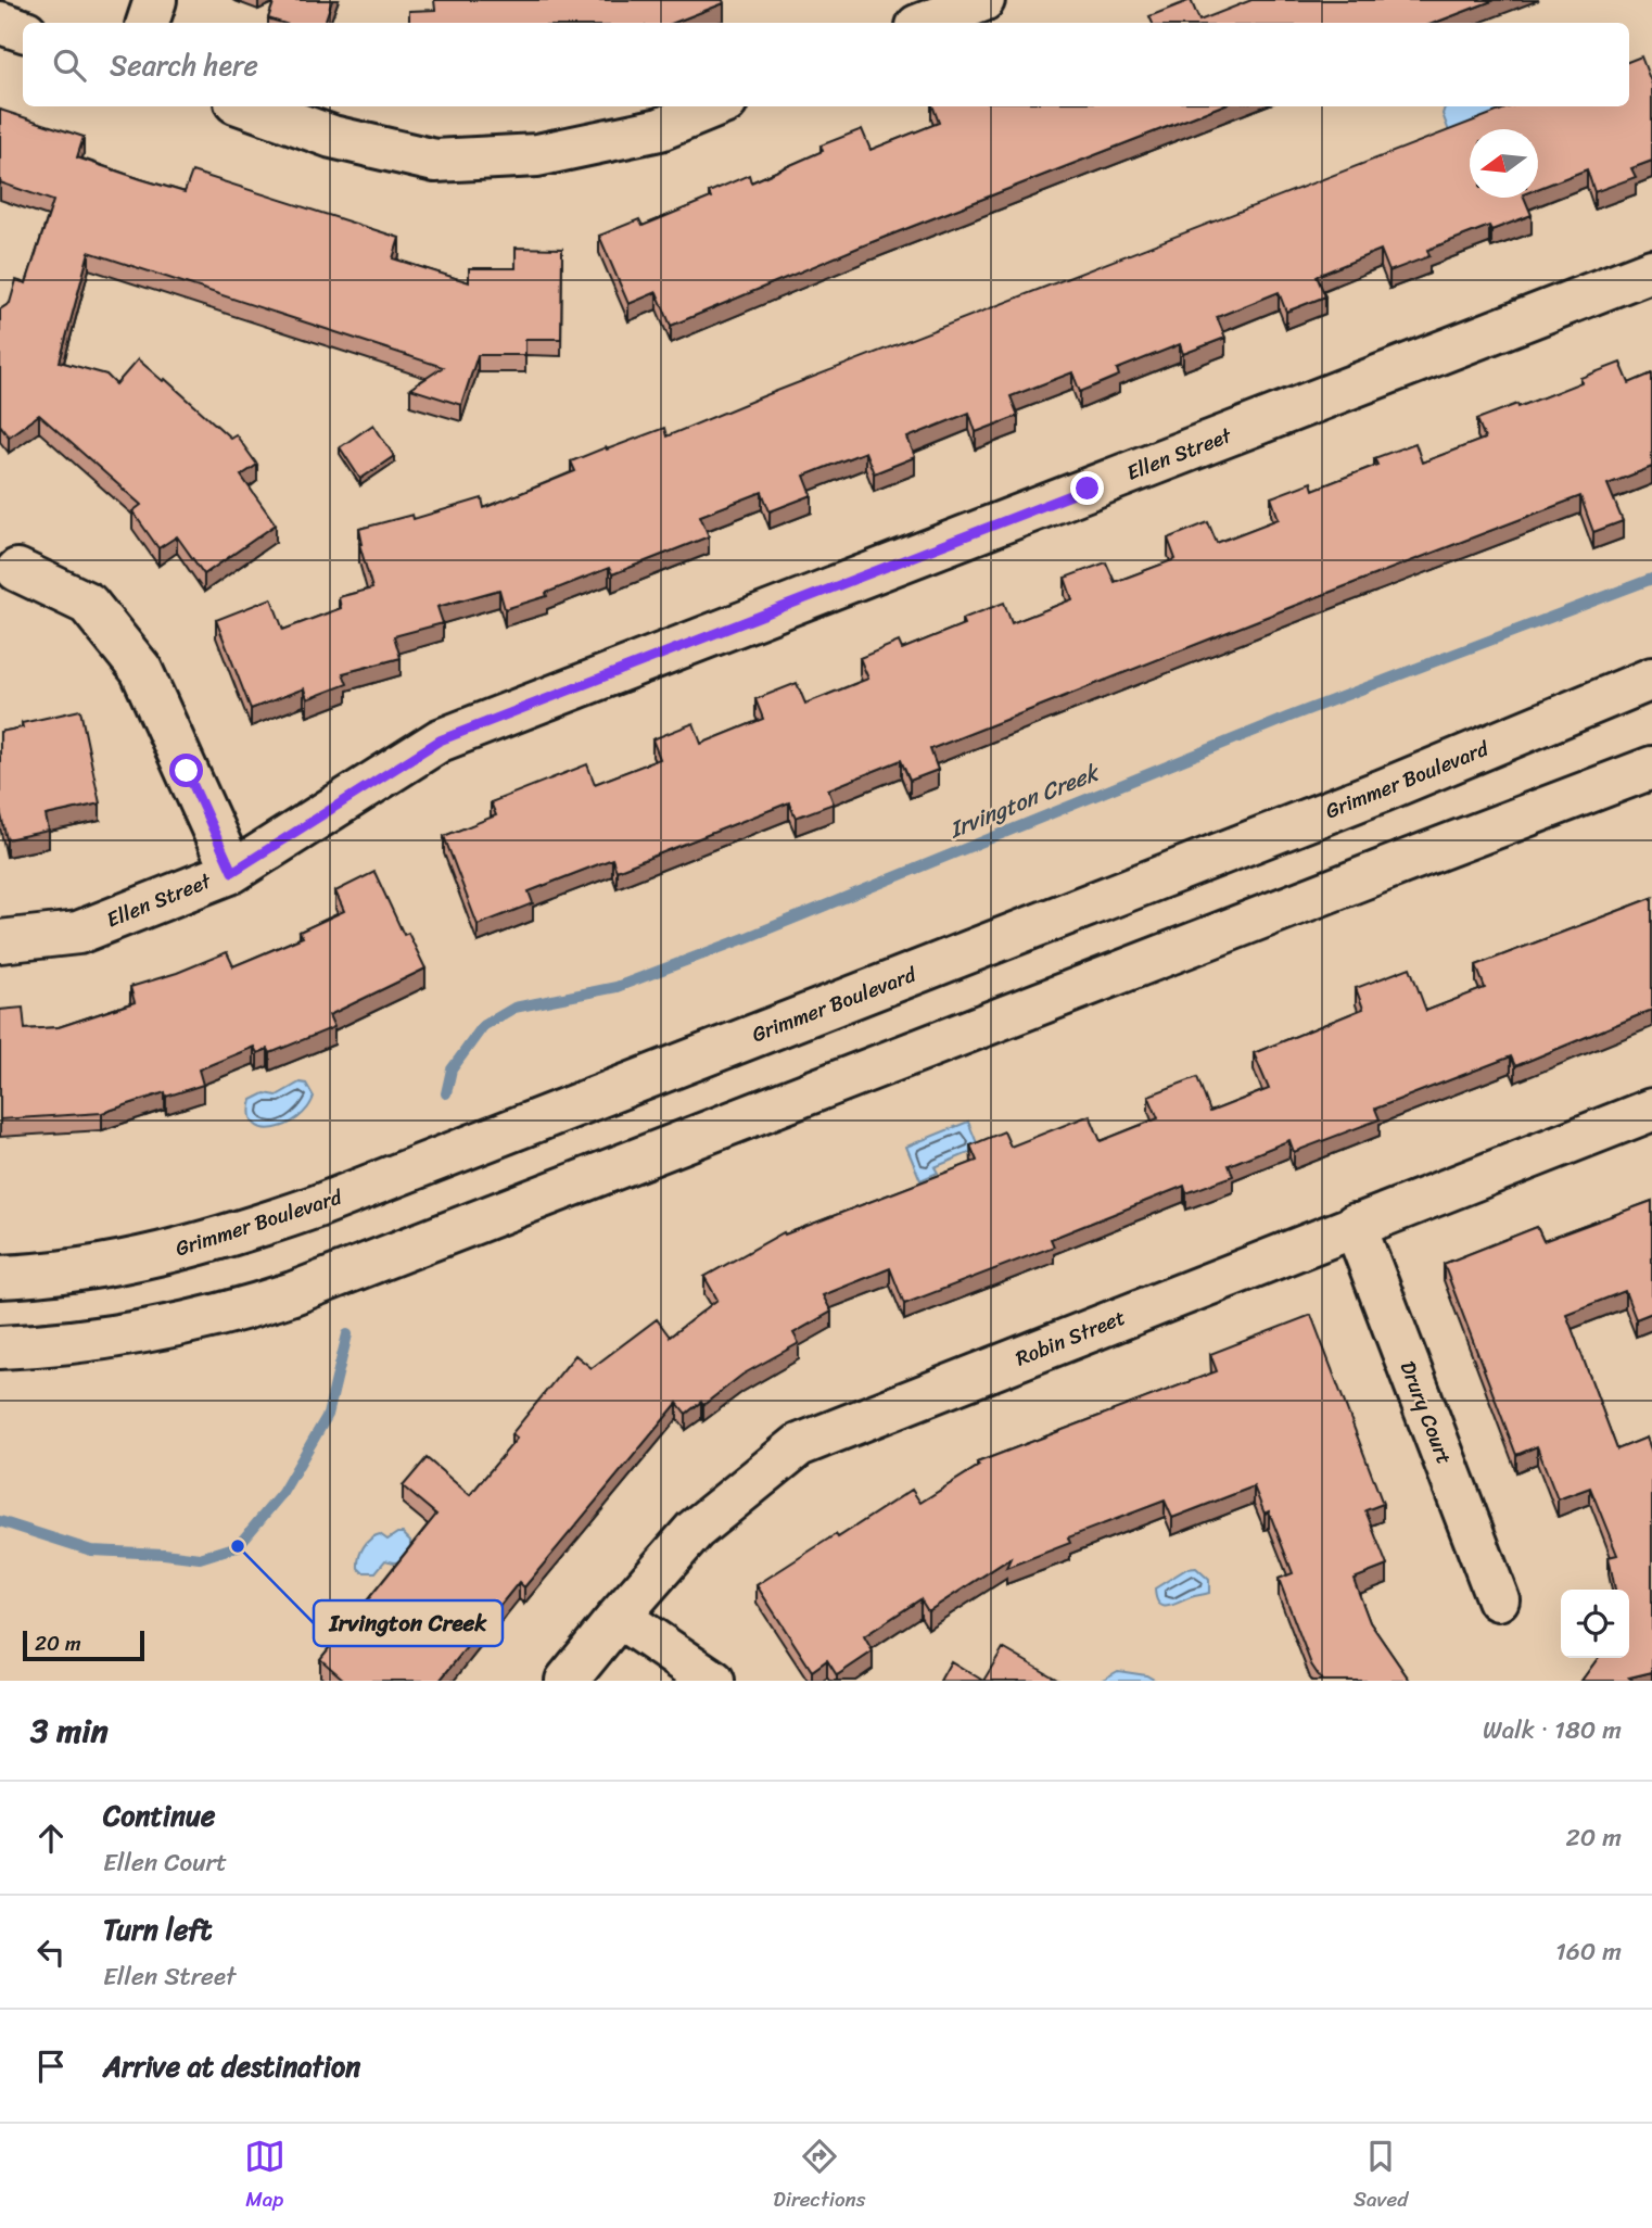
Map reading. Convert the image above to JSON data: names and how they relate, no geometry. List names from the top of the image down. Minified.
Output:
{"streets":{"street":["Ellen Street","Grimmer Boulevard","Robin Street","Drury Court"]},"crossings":[["Robin Street","Drury Court"]],"water":["Irvington Creek"],"places":["Irvington Creek"],"scale_bar":"20 m","north":"left","page":{"search":"Search here","scale":"20 m","heading":["3 min","Walk · 180 m"],"list":[["Continue","Ellen Court","20 m"],["Turn left","Ellen Street","160 m"],"Arrive at destination"],"nav":["Map","Directions","Saved"]}}
